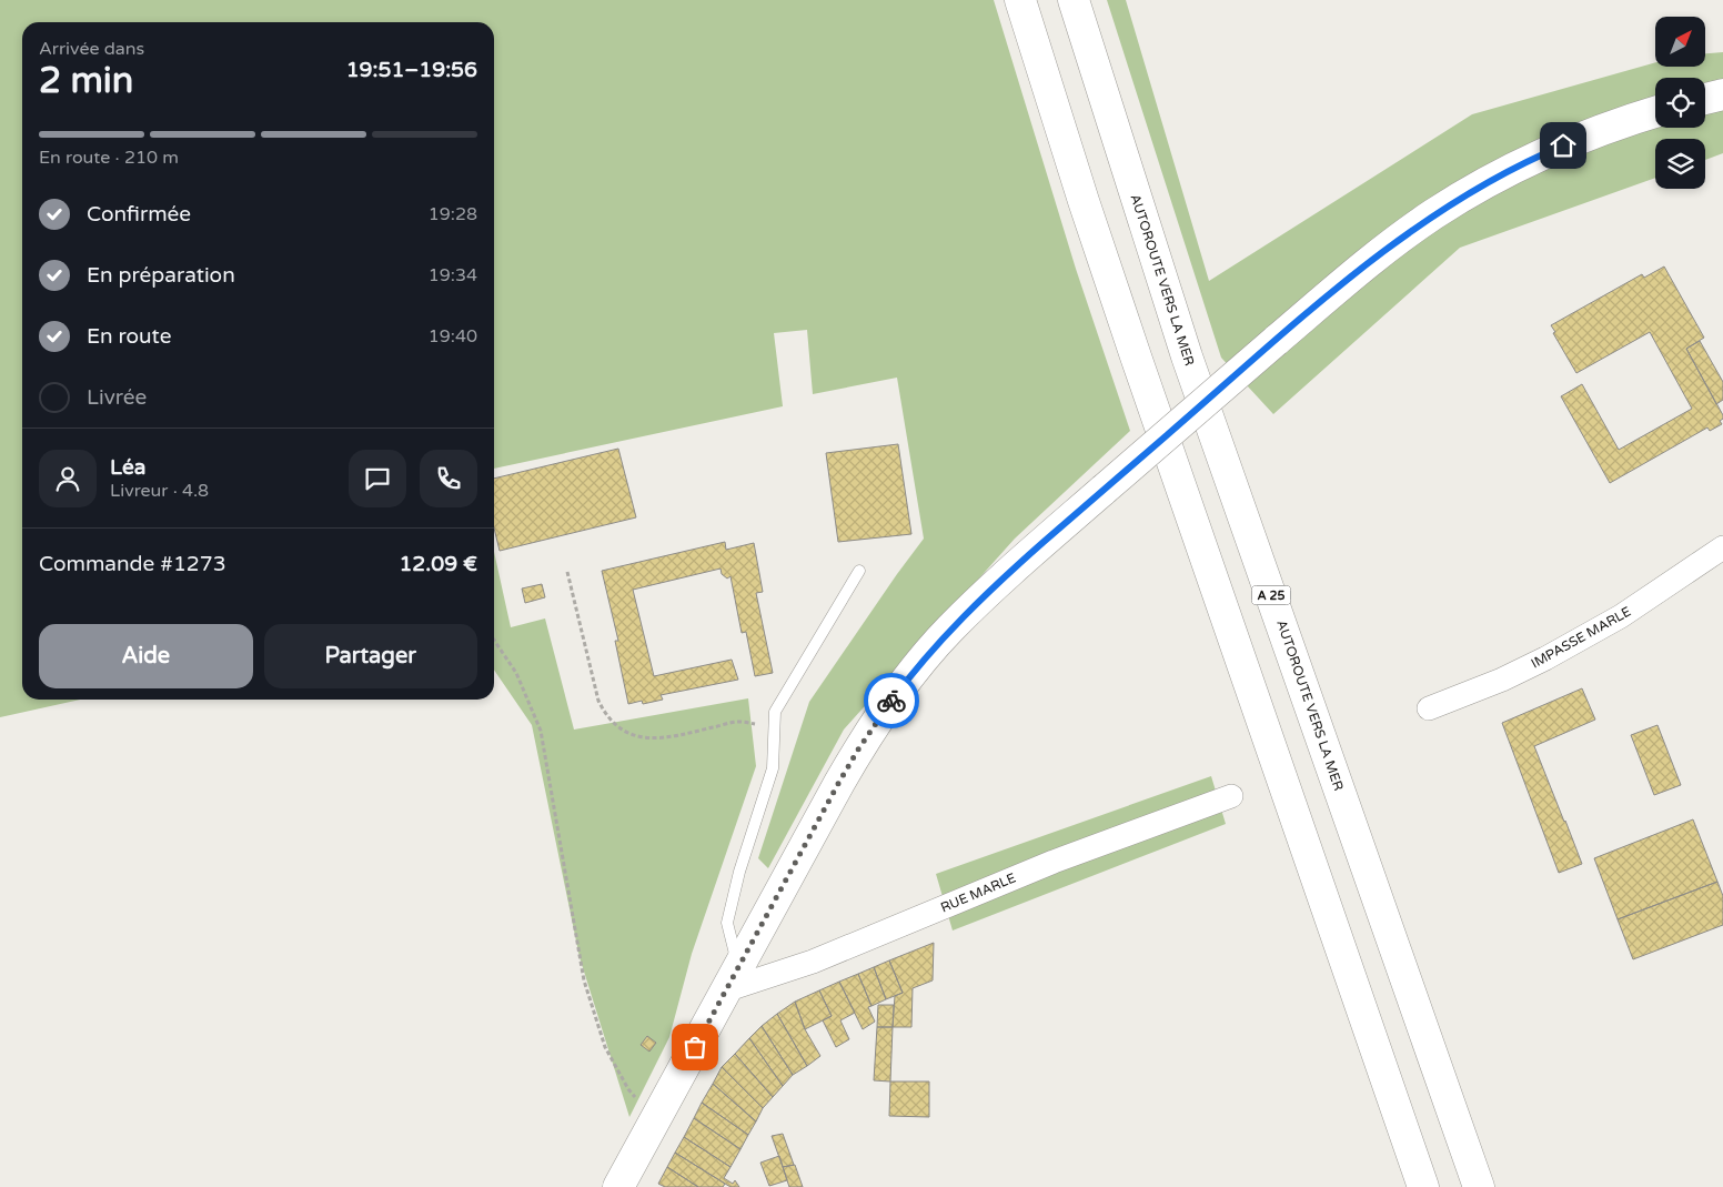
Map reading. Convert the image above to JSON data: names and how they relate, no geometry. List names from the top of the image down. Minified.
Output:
{"streets":{"main road":["AUTOROUTE VERS LA MER","A 25"],"street":["IMPASSE MARLE","RUE MARLE"]},"north":"top right","page":{"heading":["2 min","Arrivée dans","19:51–19:56"],"panel":["Léa","Livreur · 4.8","Commande #1273","12.09 €"],"bar":"En route · 210 m","list":[["Confirmée","19:28"],["En préparation","19:34"],["En route","19:40"],"Livrée"],"buttons":["Aide","Partager"]}}
